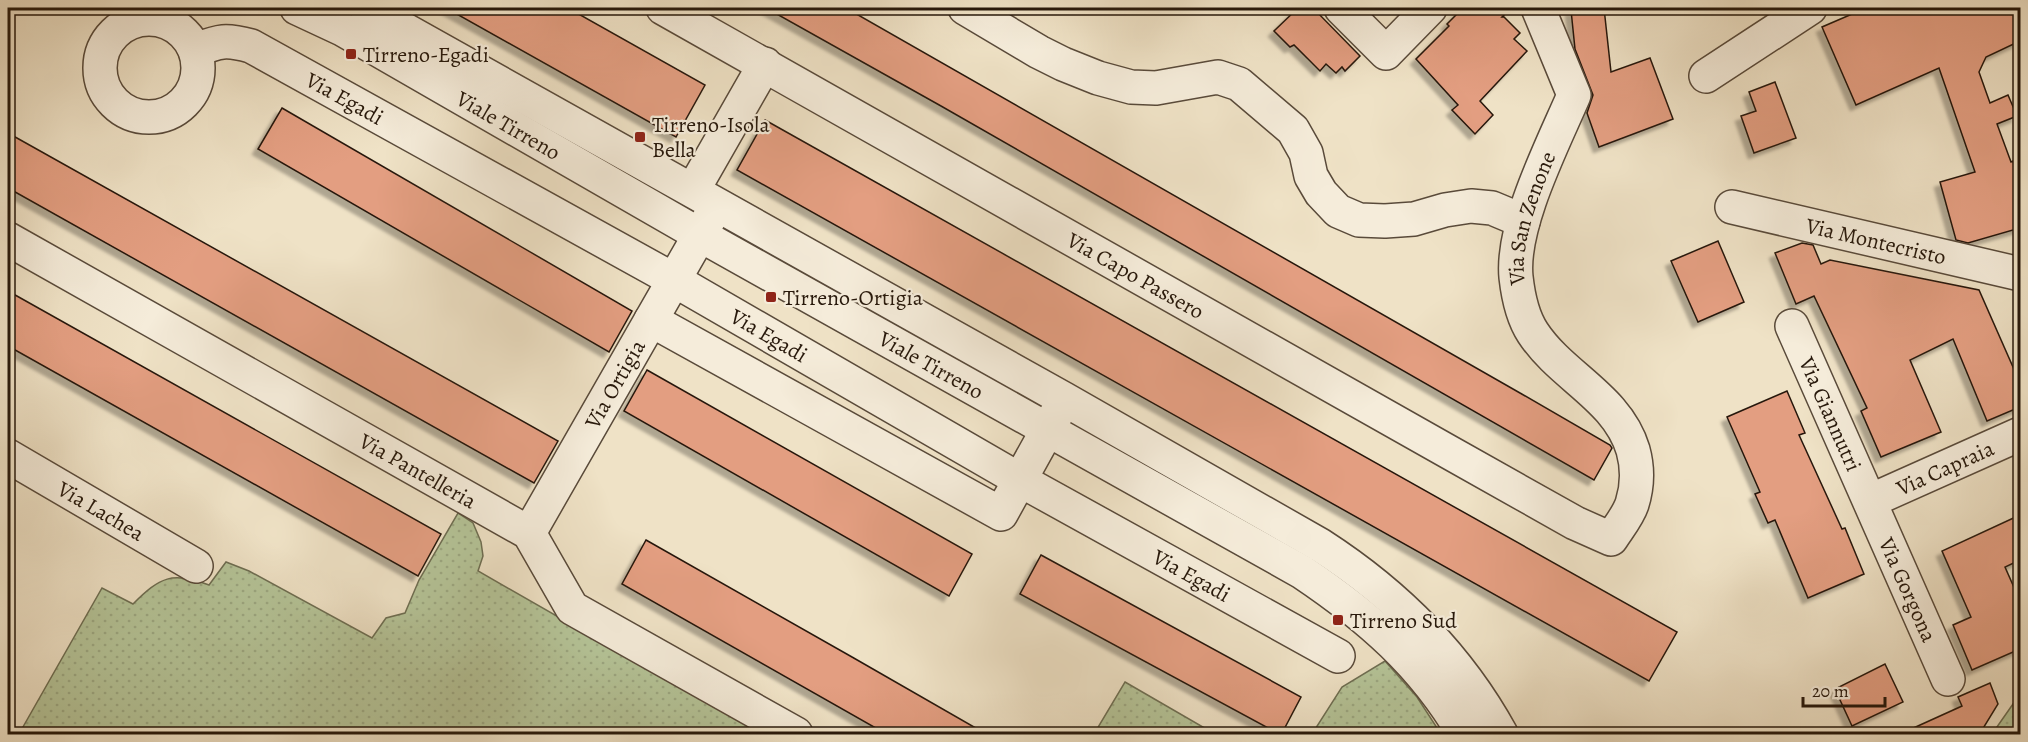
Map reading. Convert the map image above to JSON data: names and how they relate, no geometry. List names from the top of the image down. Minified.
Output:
{"streets":{"street":["Via Egadi","Viale Tirreno","Via San Zenone","Via Montecristo","Via Capo Passero","Via Ortigia","Via Giannutri","Via Capraia","Via Pantelleria","Via Lachea","Via Gorgona"]},"crossings":[["Via Egadi","Via Ortigia"],["Viale Tirreno","Via Ortigia"],["Via San Zenone","Via Capo Passero"],["Via Capo Passero","Via Ortigia"],["Via Ortigia","Via Pantelleria"],["Via Giannutri","Via Capraia"],["Via Giannutri","Via Gorgona"],["Via Capraia","Via Gorgona"]],"places":{"transit":["Tirreno-Egadi","Tirreno-Isola Bella","Tirreno-Ortigia","Tirreno Sud"]},"scale_bar":"20 m"}
